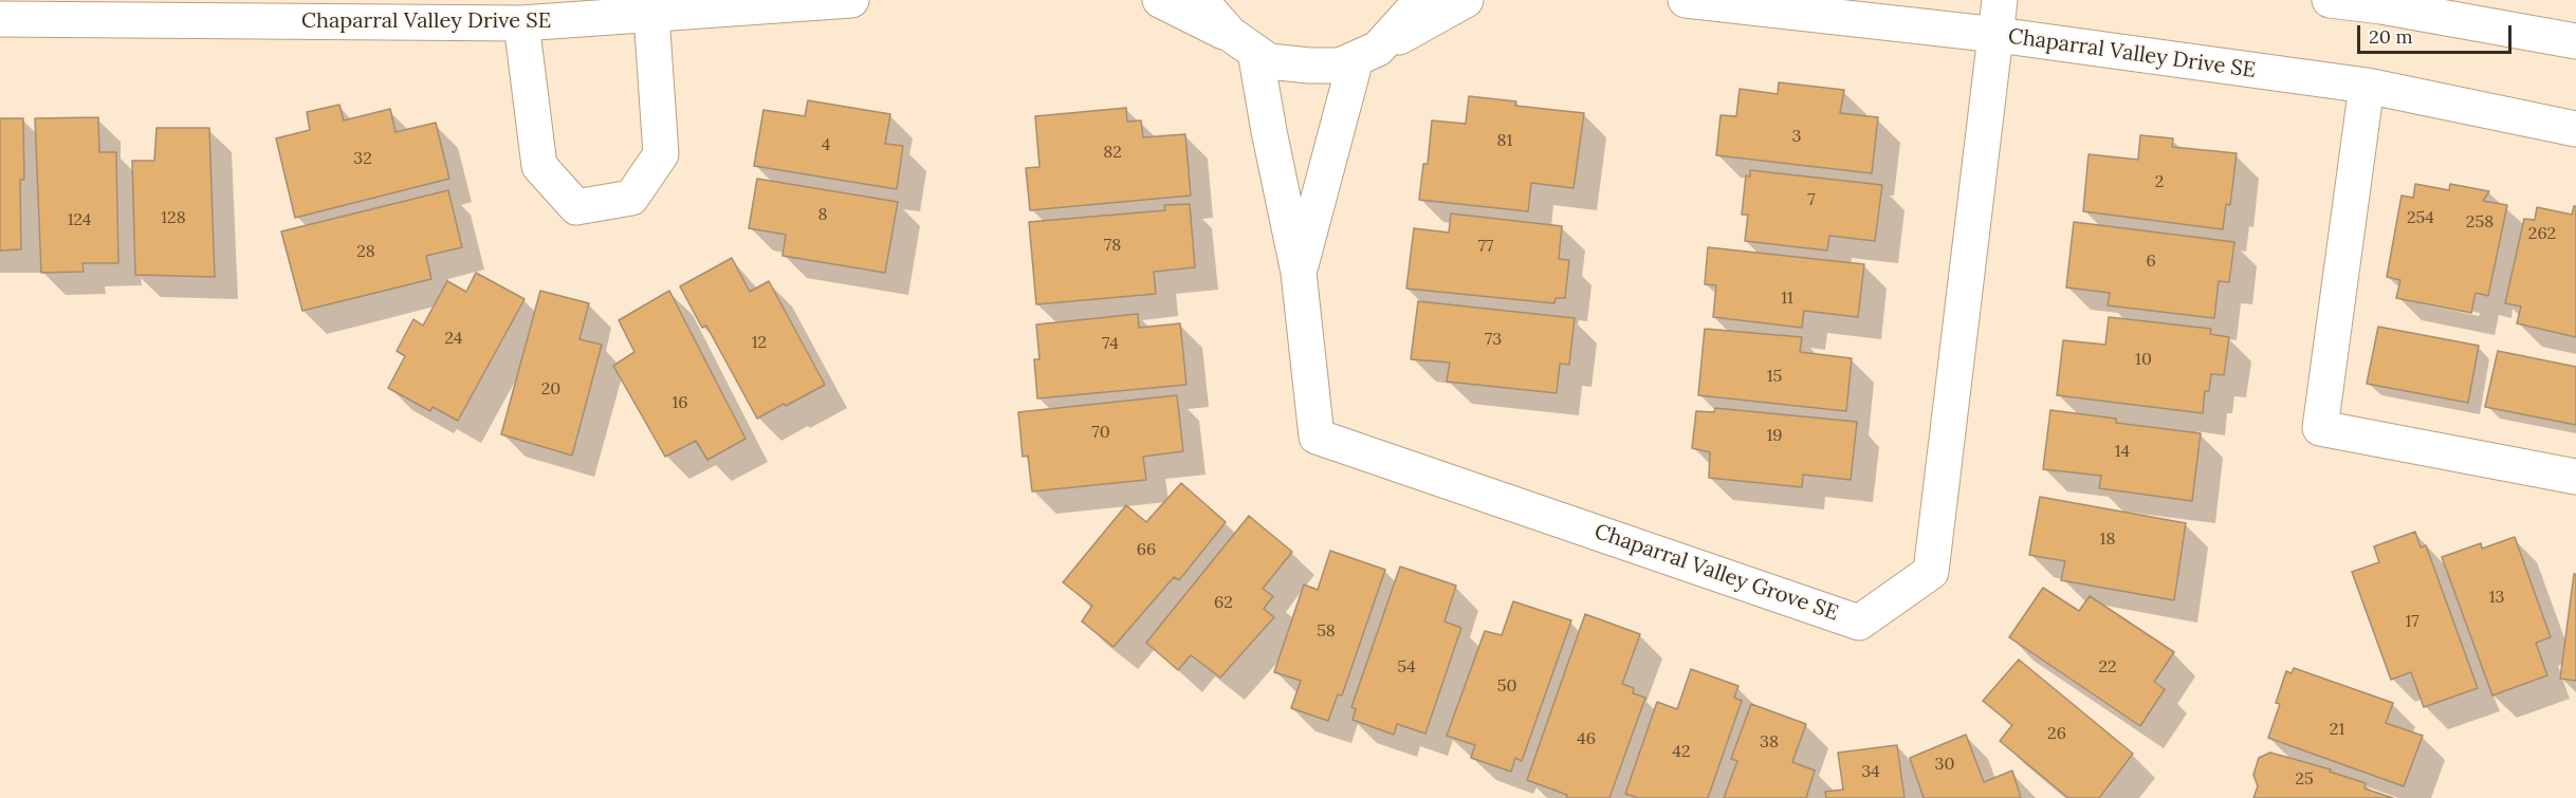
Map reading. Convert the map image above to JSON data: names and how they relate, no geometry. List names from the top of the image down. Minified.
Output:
{"streets":{"street":["Chaparral Valley Drive SE","Chaparral Valley Grove SE"]},"crossings":[["Chaparral Valley Drive SE","Chaparral Valley Grove SE"]],"house_numbers":["3","81","4","82","32","2","7","8","128","254","124","258","262","78","77","28","6","11","24","73","12","74","10","15","20","16","70","19","14","18","66","13","62","17","58","54","22","50","21","26","46","38","42","30","34","25"],"scale_bar":"20 m"}
